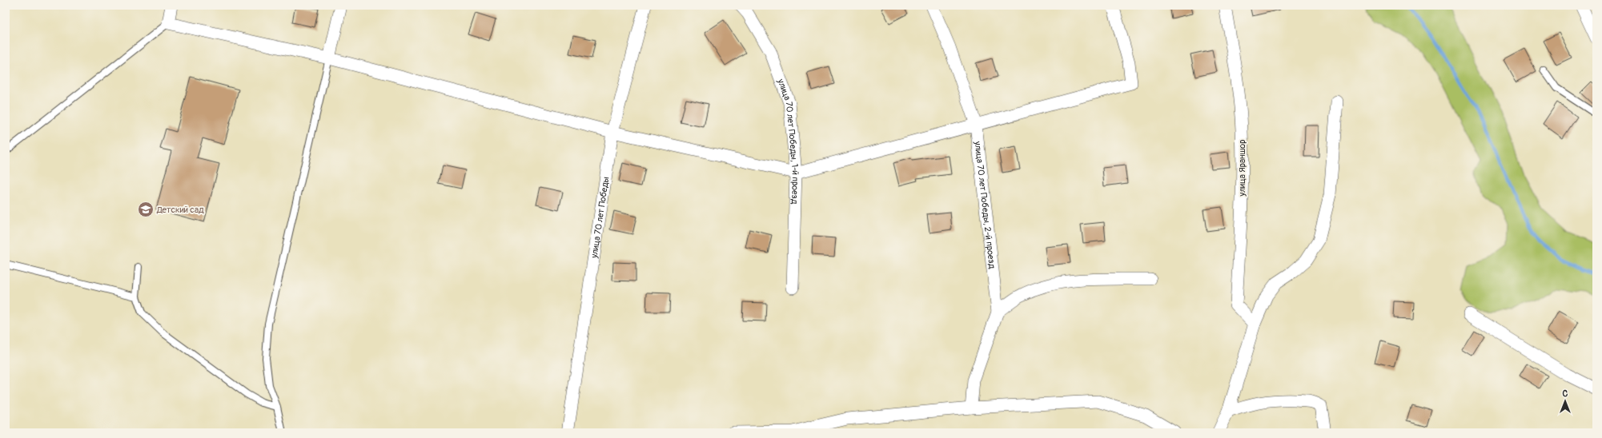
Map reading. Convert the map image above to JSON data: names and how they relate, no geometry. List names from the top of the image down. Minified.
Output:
{"streets":{"street":["улица 70 лет Победы, 1-й проезд","улица Яраншор","улица 70 лет Победы, 2-й проезд","улица 70 лет Победы"]},"places":{"school or university":["Детский сад"]},"north":"top"}
